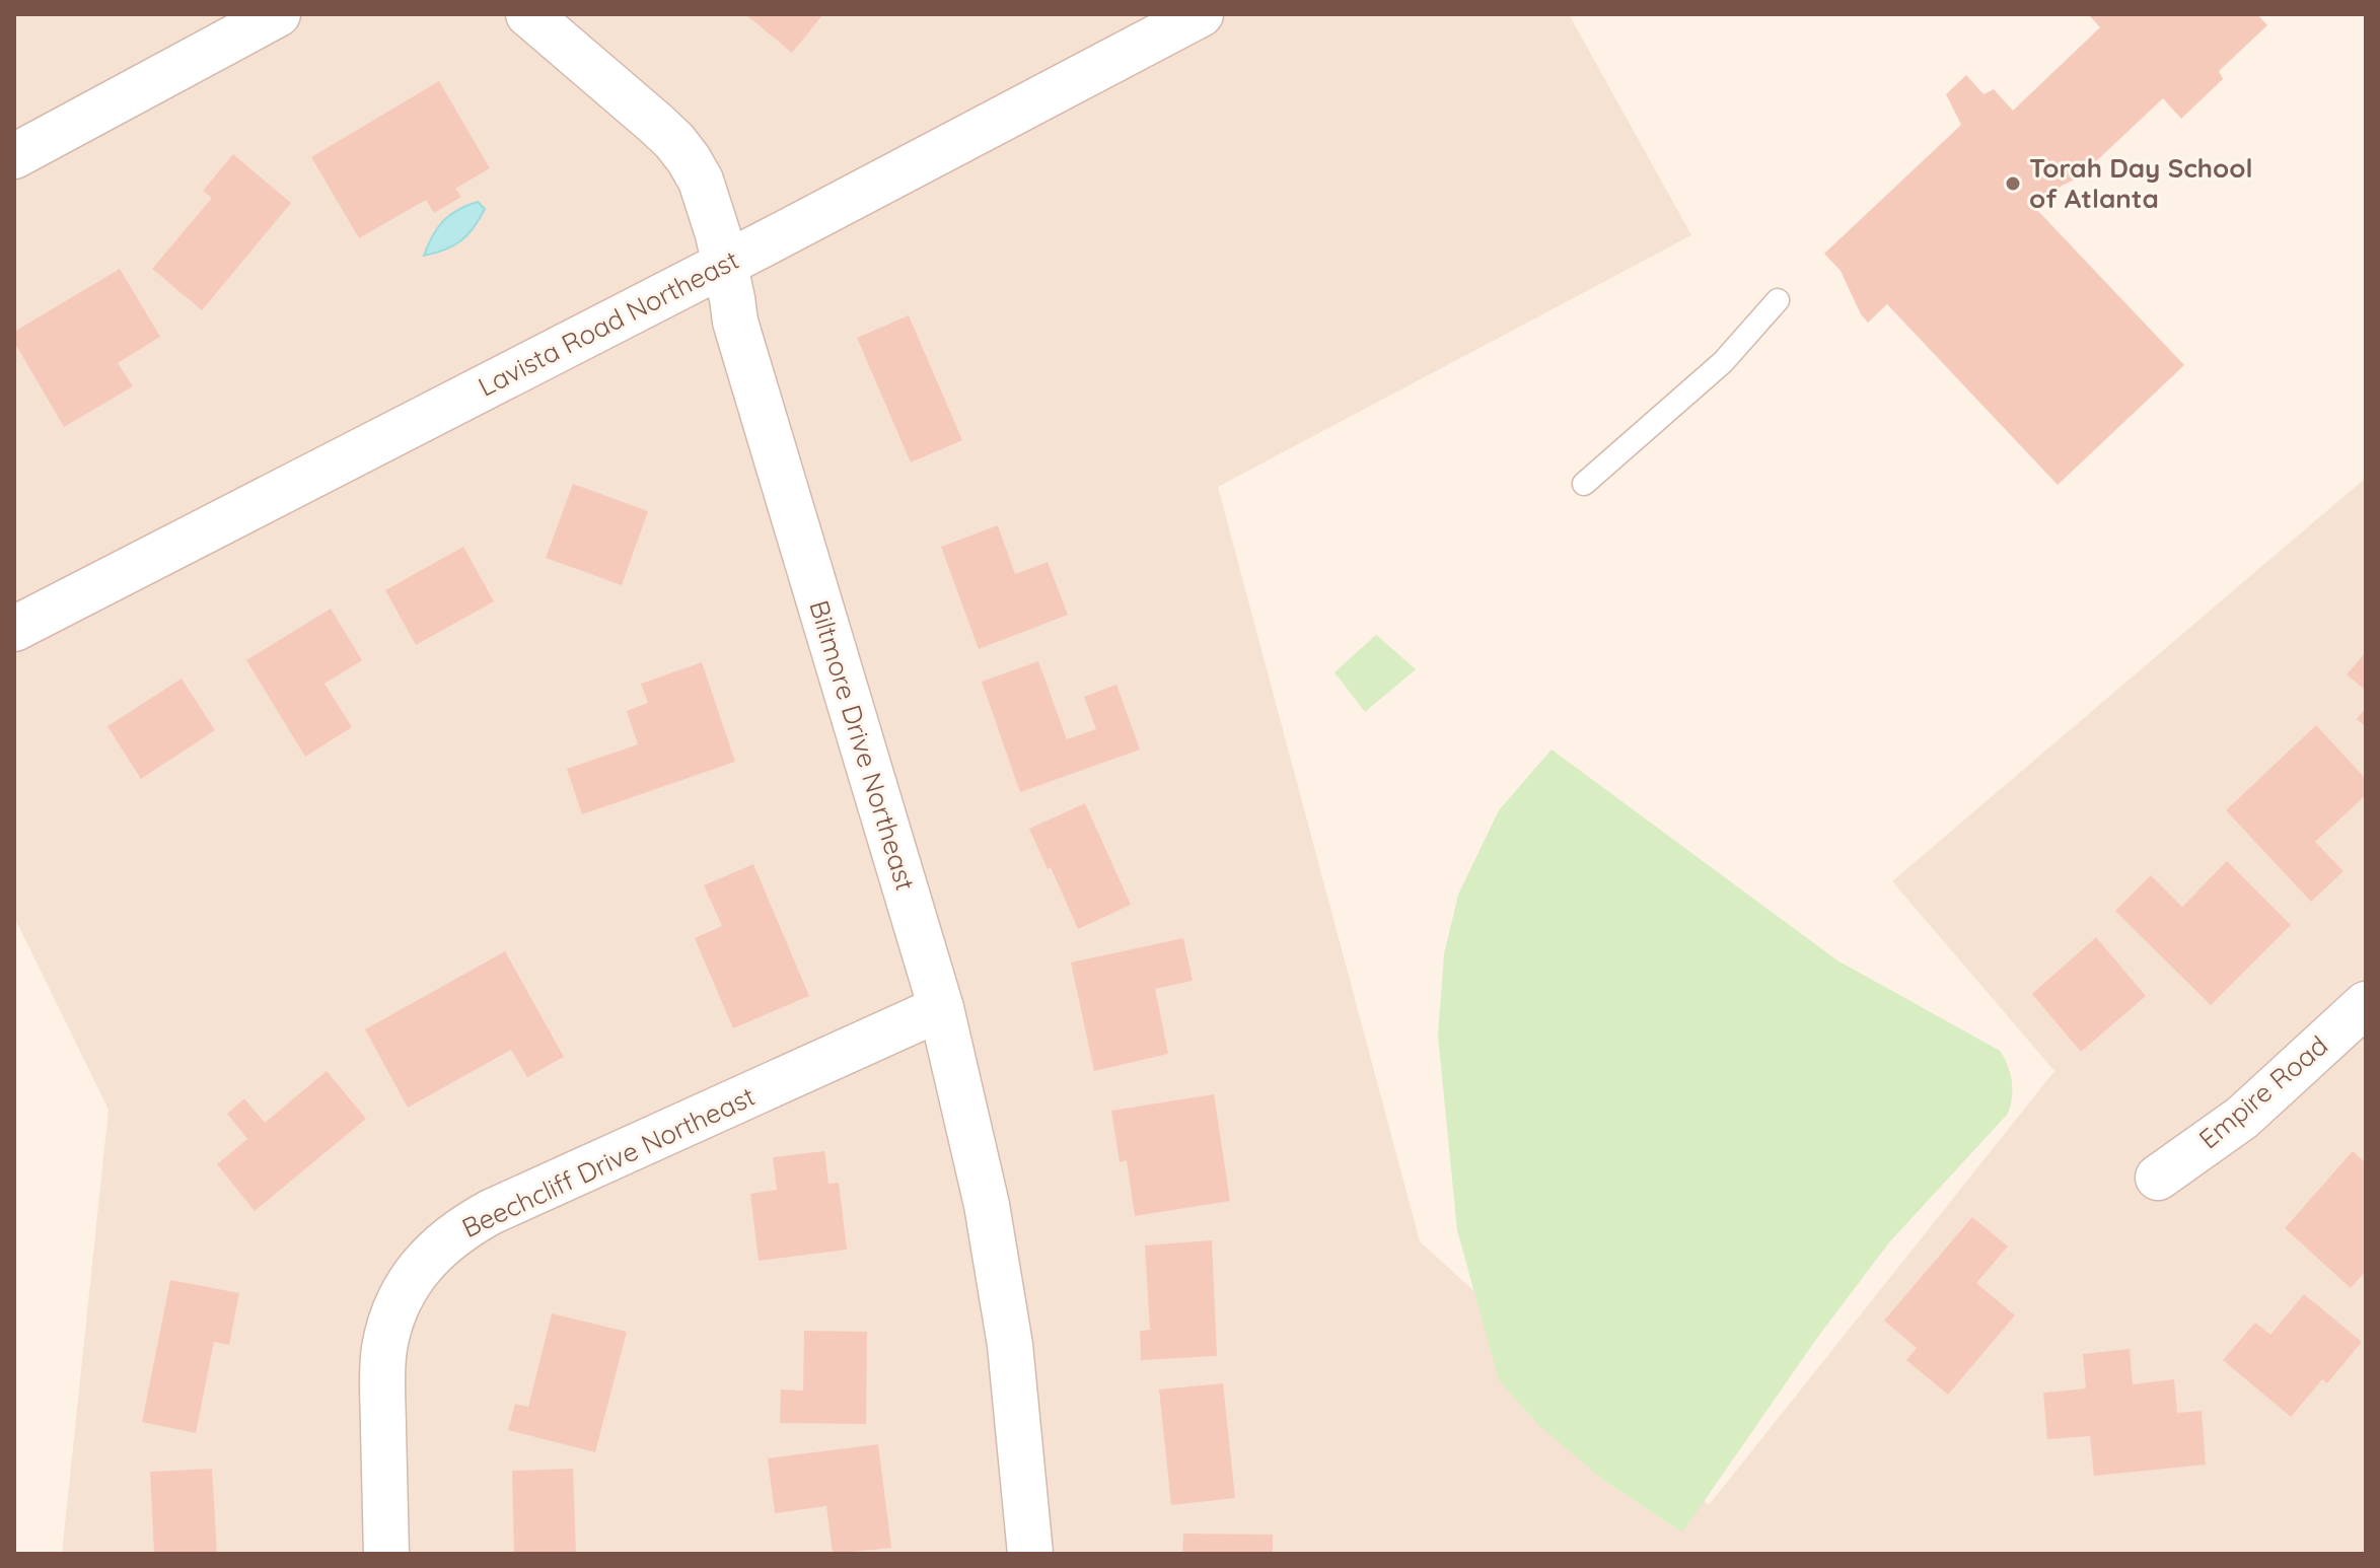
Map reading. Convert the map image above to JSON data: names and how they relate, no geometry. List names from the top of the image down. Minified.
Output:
{"streets":{"street":["Lavista Road Northeast","Biltmore Drive Northeast","Empire Road","Beechcliff Drive Northeast"]},"crossings":[["Lavista Road Northeast","Biltmore Drive Northeast"],["Biltmore Drive Northeast","Beechcliff Drive Northeast"]],"places":["Torah Day School of Atlanta"]}
